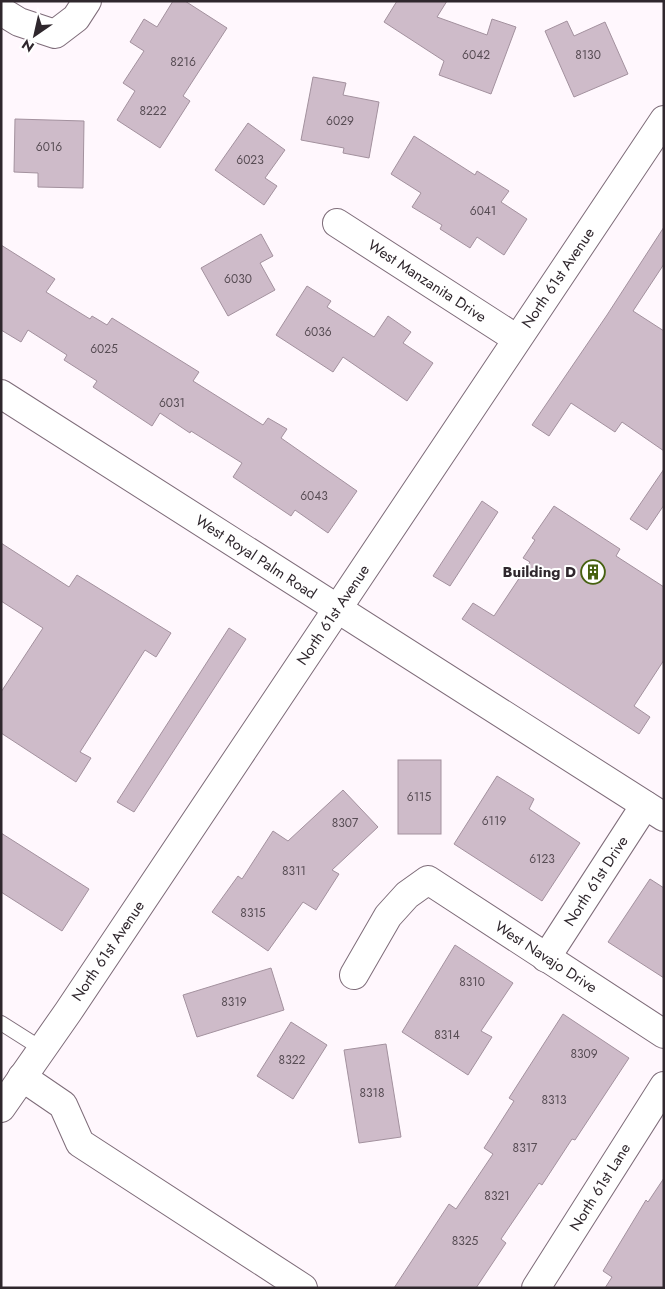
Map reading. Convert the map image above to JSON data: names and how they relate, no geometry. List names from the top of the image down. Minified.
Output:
{"streets":{"street":["North 61st Avenue","West Manzanita Drive","West Royal Palm Road","North 61st Drive","West Navajo Drive","North 61st Lane"]},"crossings":[["North 61st Avenue","West Manzanita Drive"],["North 61st Avenue","West Royal Palm Road"],["West Royal Palm Road","North 61st Drive"],["North 61st Drive","West Navajo Drive"]],"places":{"building":["Building D"]},"house_numbers":["6042","8130","8216","8222","6029","6016","6023","6041","6030","6036","6025","6031","6043","6115","6119","8307","6123","8311","8315","8310","8319","8314","8309","8322","8318","8313","8317","8321","8325"],"north":"bottom left"}
